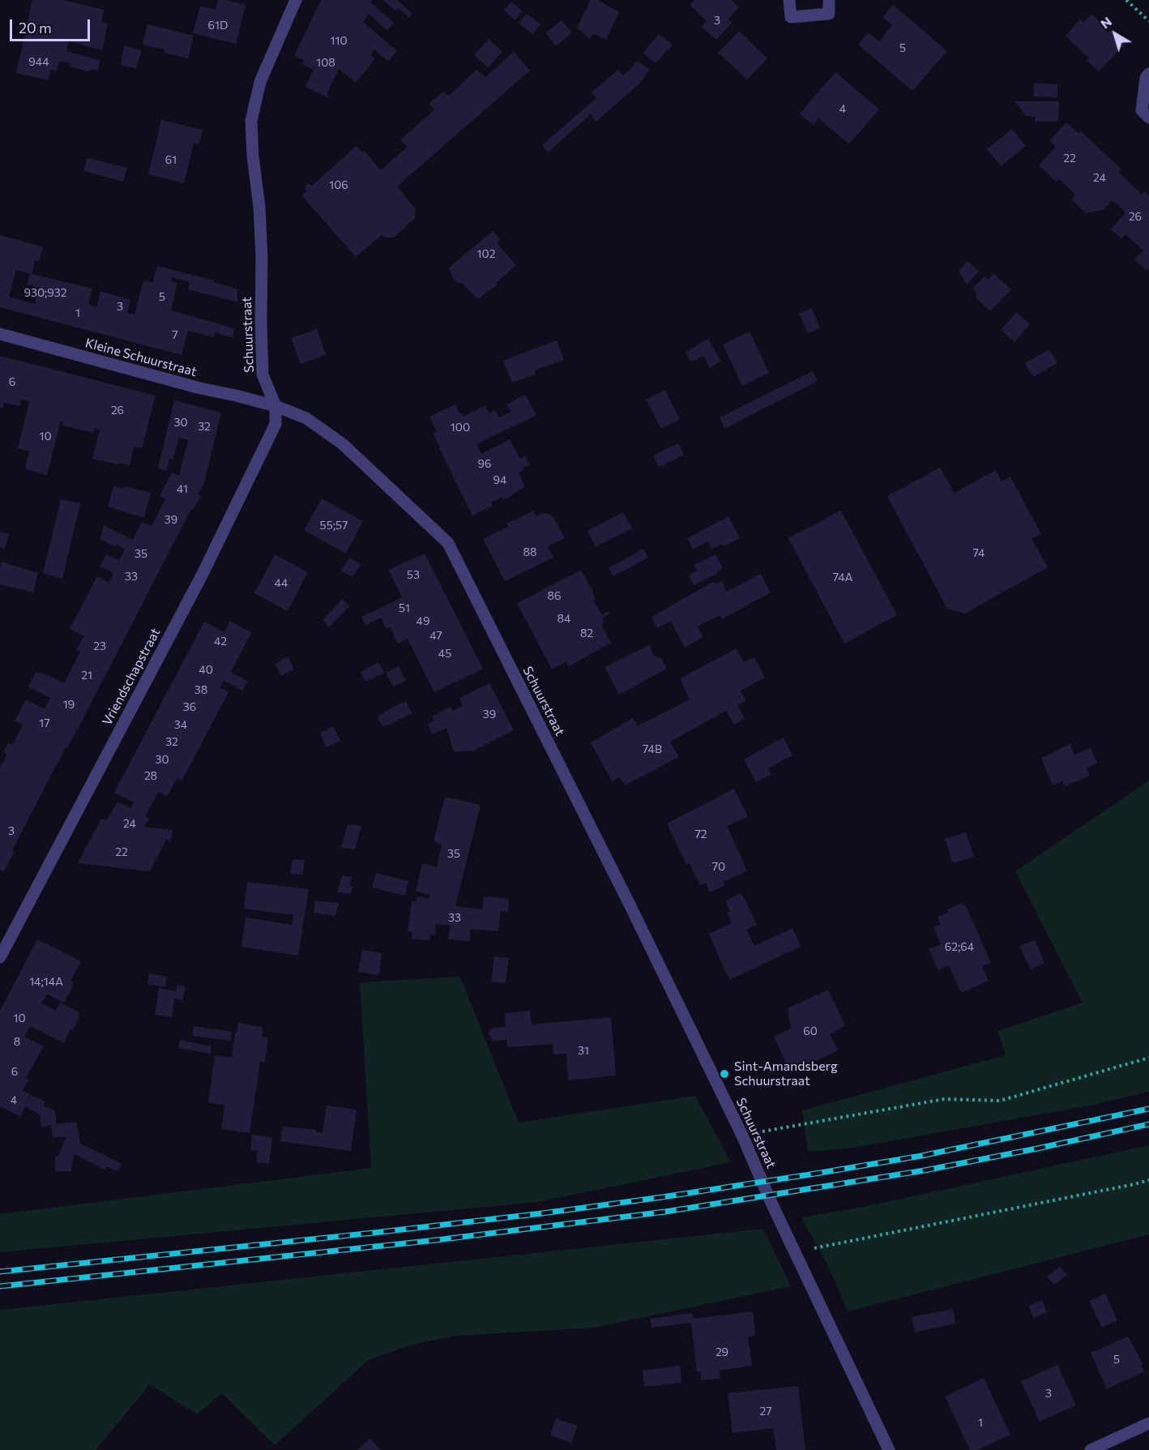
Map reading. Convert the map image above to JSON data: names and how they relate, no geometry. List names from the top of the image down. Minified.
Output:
{"streets":{"street":["Schuurstraat","Kleine Schuurstraat","Vriendschapstraat"]},"crossings":[["Schuurstraat","Kleine Schuurstraat"],["Schuurstraat","Vriendschapstraat"],["Kleine Schuurstraat","Vriendschapstraat"]],"places":["Sint-Amandsberg Schuurstraat"],"house_numbers":["3","61D","110","5","944","108","4","22","61","24","106","26","102","930;932","5","3","1","7","6","26","30","32","100","10","96","94","41","39","55;57","88","74","35","53","33","74A","44","86","51","84","49","82","47","42","23","45","40","21","38","19","36","39","17","34","32","74B","30","28","24","3","72","22","35","70","33","62;64","14;14A","10","60","8","31","6","4","29","5","3","27","1"],"scale_bar":"20 m","north":"top left"}
